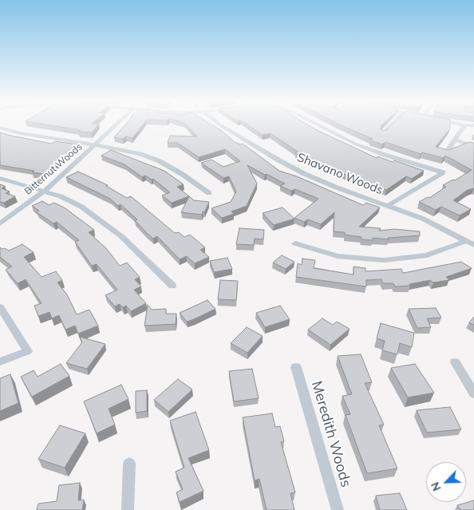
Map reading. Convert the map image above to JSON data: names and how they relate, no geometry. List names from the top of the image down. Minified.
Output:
{"streets":{"street":["Bitternut Woods","Shavano Woods","Meredith Woods"]},"north":"bottom left"}
